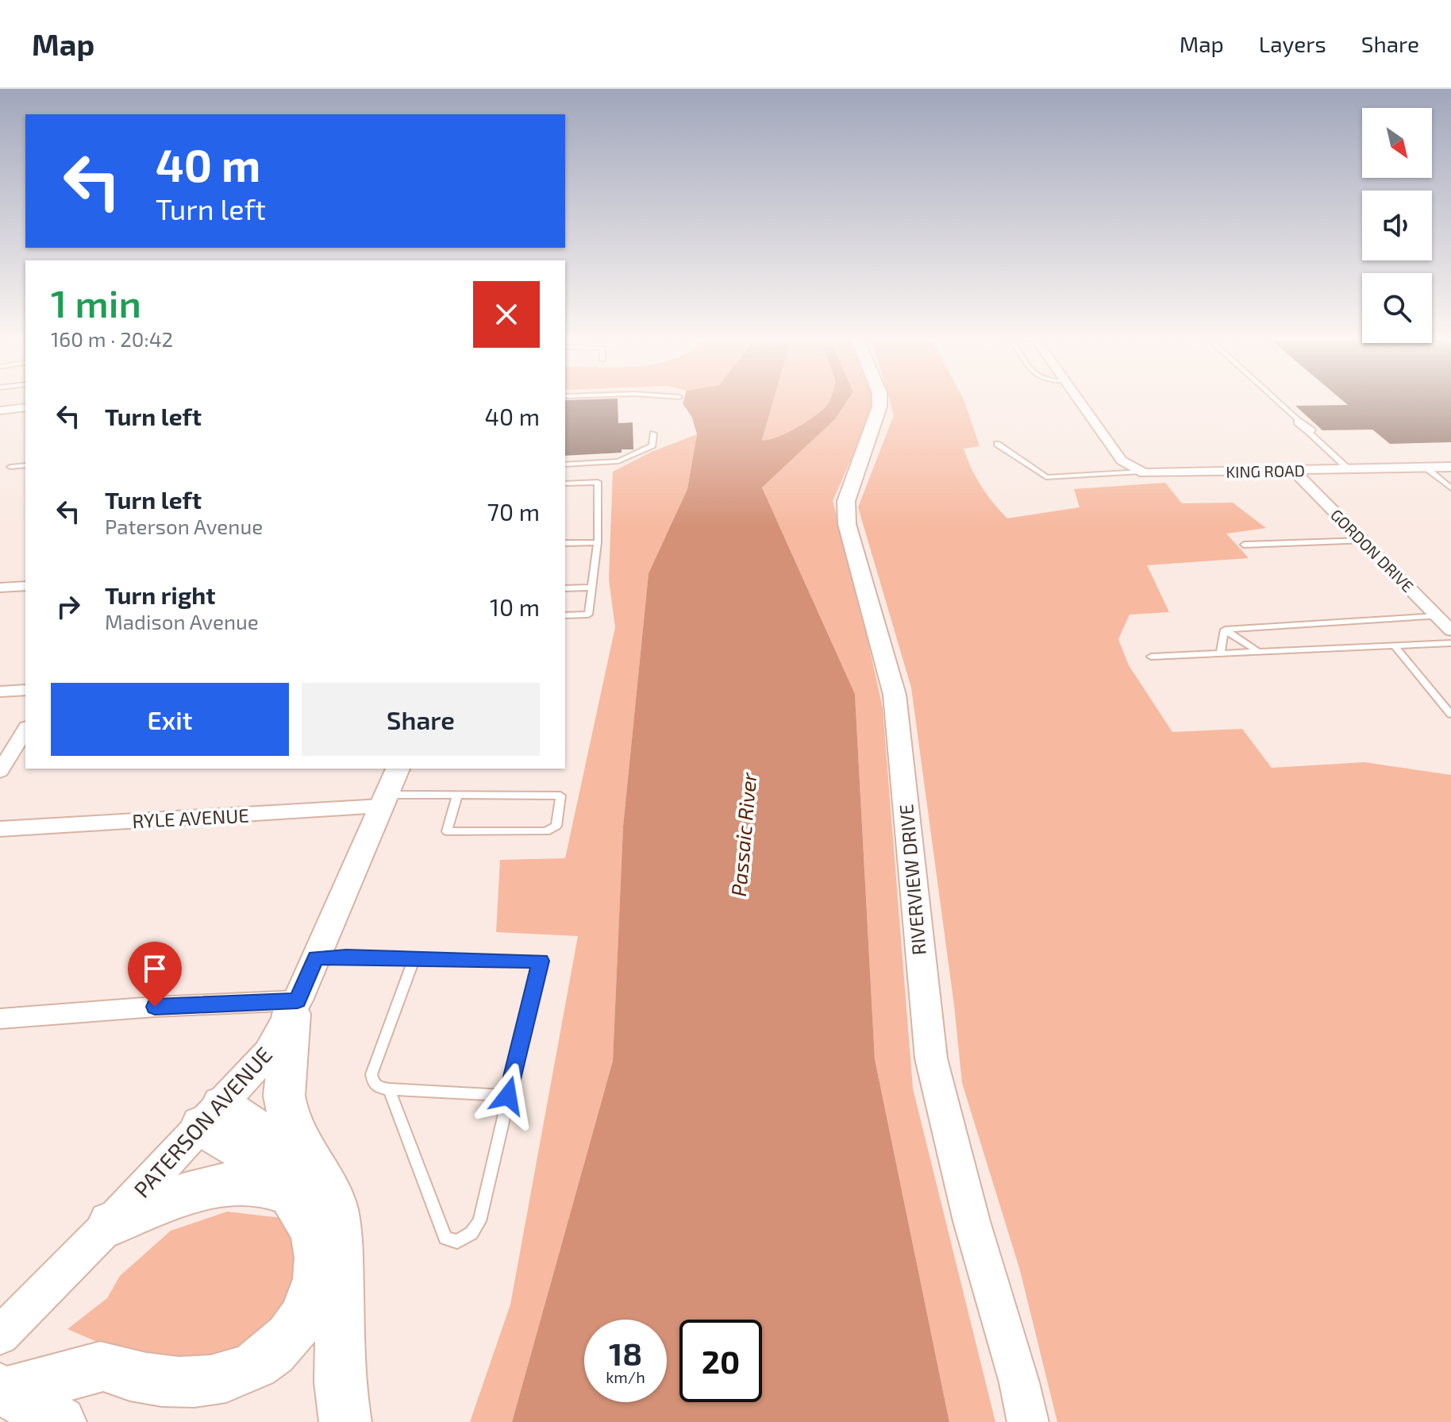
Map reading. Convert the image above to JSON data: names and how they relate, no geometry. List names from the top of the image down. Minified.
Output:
{"streets":{"street":["KING ROAD","GORDON DRIVE","RYLE AVENUE","RIVERVIEW DRIVE","PATERSON AVENUE"]},"crossings":[["KING ROAD","GORDON DRIVE"],["RYLE AVENUE","PATERSON AVENUE"]],"water":["Passaic River"],"north":"bottom right","page":{"header":"Map","nav":["Map","Layers","Share"],"turn":["40 m","Turn left"],"heading":["1 min","160 m · 20:42"],"list":[{"name":"Turn left","value":"40 m"},{"name":"Turn left","note":"Paterson Avenue","value":"70 m"},{"name":"Turn right","note":"Madison Avenue","value":"10 m"}],"buttons":["Exit","Share"],"speed":"18 km/h","limit":"20"}}
